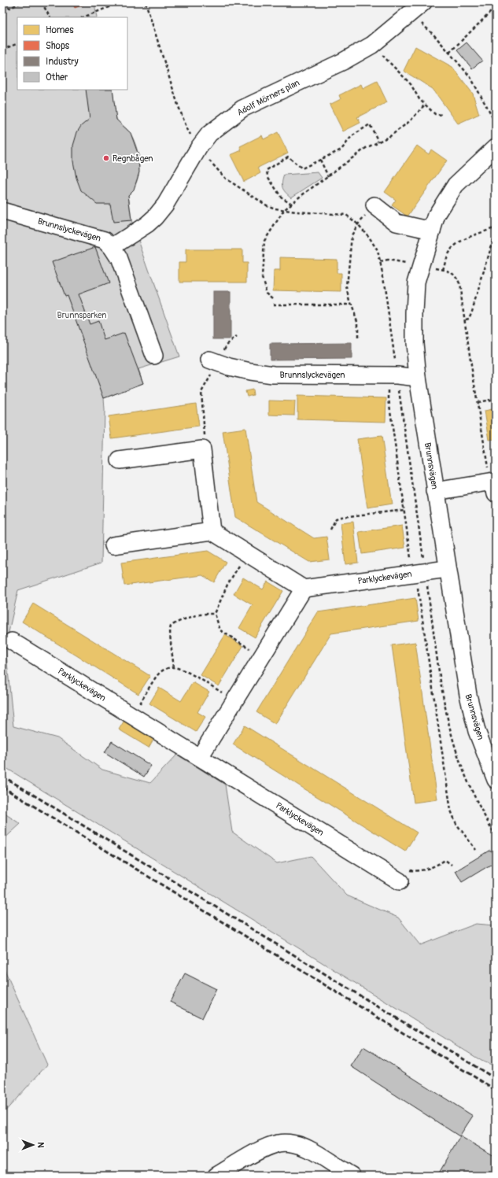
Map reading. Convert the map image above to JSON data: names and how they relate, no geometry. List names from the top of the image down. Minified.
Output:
{"streets":{"street":["Adolf Mörners plan","Brunnslyckevägen","Brunnsvägen","Parklyckevägen"]},"crossings":[["Adolf Mörners plan","Brunnslyckevägen"],["Brunnslyckevägen","Brunnsvägen"],["Brunnsvägen","Parklyckevägen"]],"parks":["Brunnsparken"],"places":["Regnbågen"],"legend":["Homes","Shops","Industry","Other"],"north":"right"}
